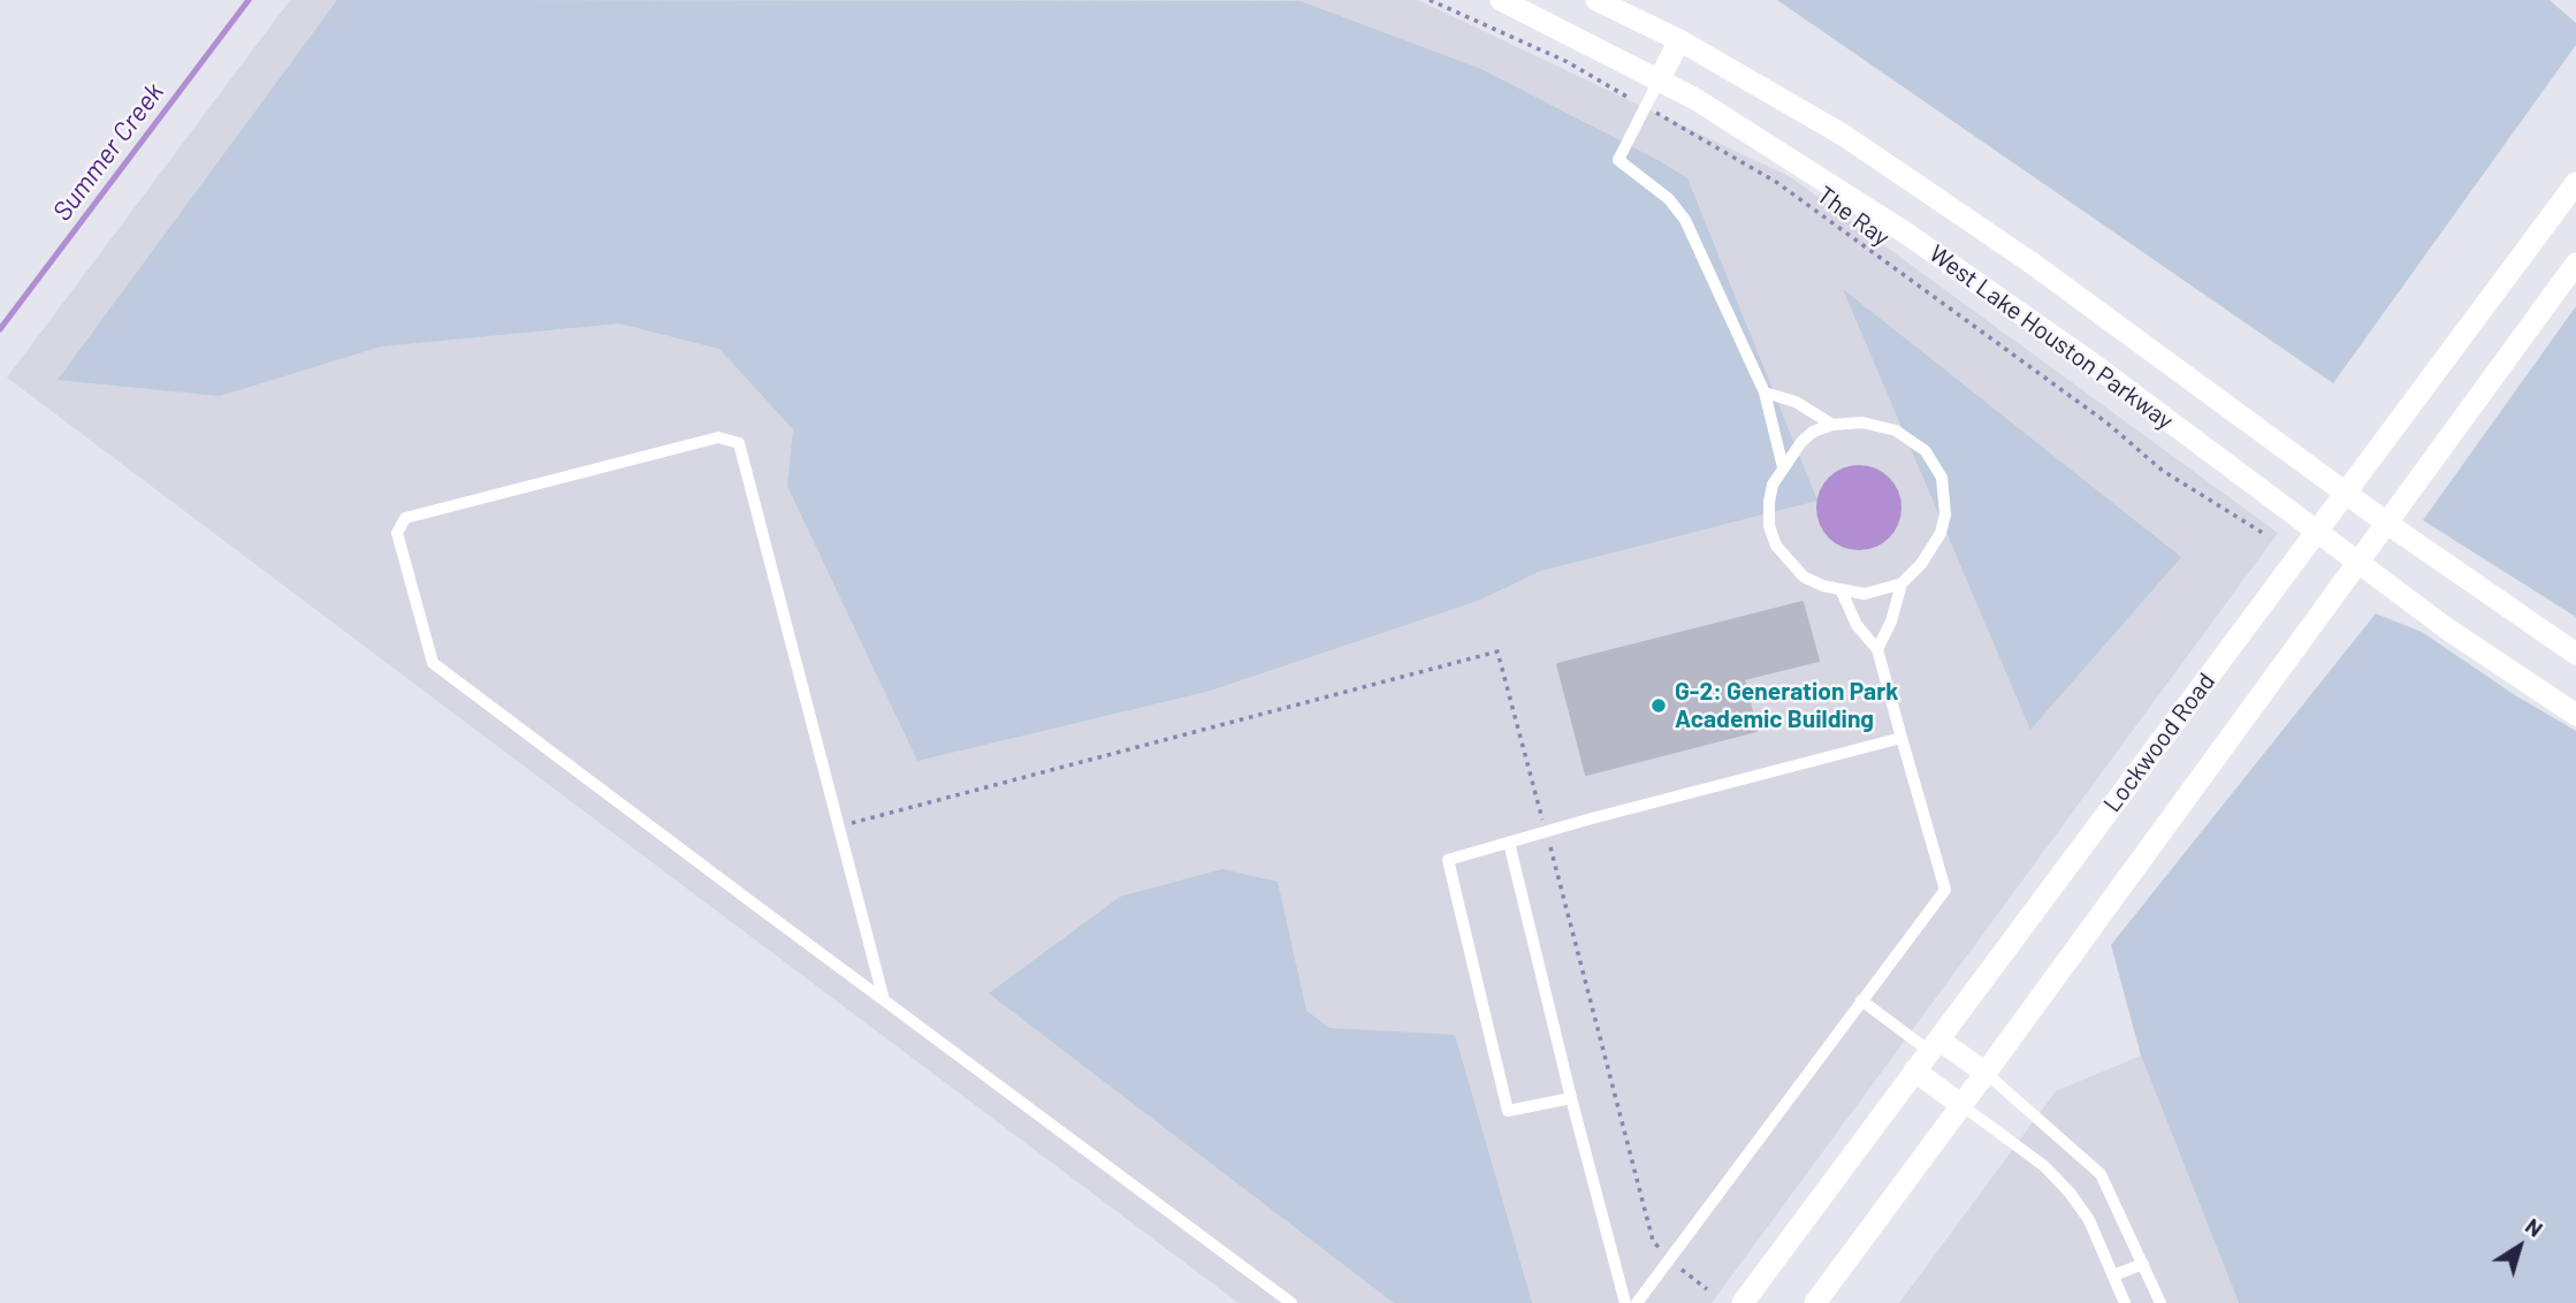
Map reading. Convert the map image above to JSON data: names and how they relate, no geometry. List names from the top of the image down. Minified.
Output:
{"streets":{"main road":["West Lake Houston Parkway","Lockwood Road"],"path":["The Ray"]},"crossings":[["West Lake Houston Parkway","Lockwood Road"]],"water":["Summer Creek"],"places":["G-2: Generation Park Academic Building"],"north":"top right"}
